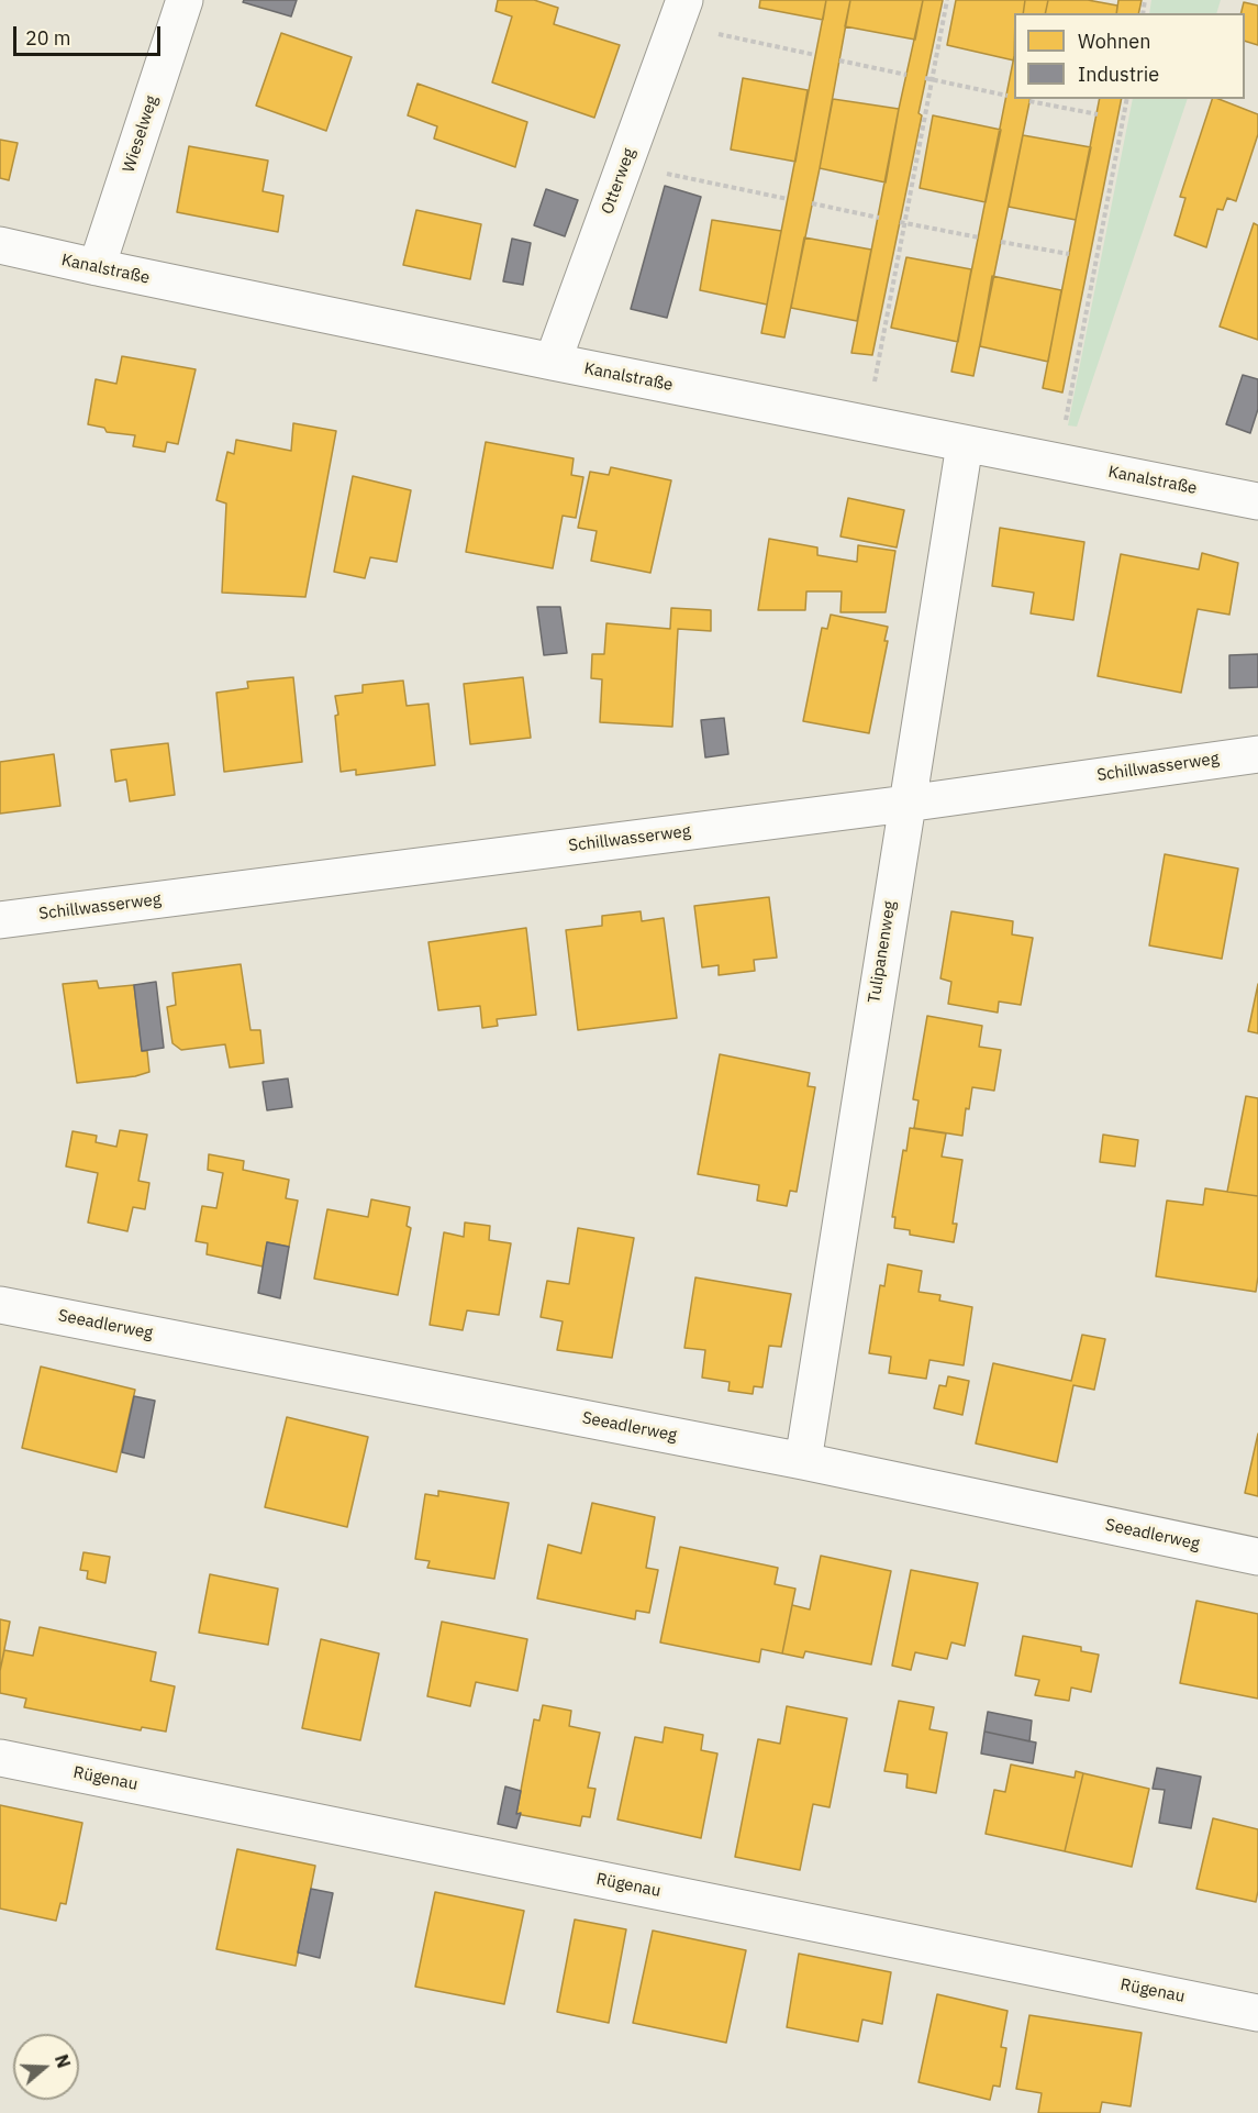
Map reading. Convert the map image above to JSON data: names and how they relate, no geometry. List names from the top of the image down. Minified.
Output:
{"streets":{"street":["Wieselweg","Otterweg","Kanalstraße","Schillwasserweg","Tulipanenweg","Seeadlerweg","Rügenau"]},"crossings":[["Wieselweg","Kanalstraße"],["Otterweg","Kanalstraße"],["Kanalstraße","Tulipanenweg"],["Schillwasserweg","Tulipanenweg"],["Tulipanenweg","Seeadlerweg"]],"legend":["Wohnen","Industrie"],"scale_bar":"20 m","north":"right"}
